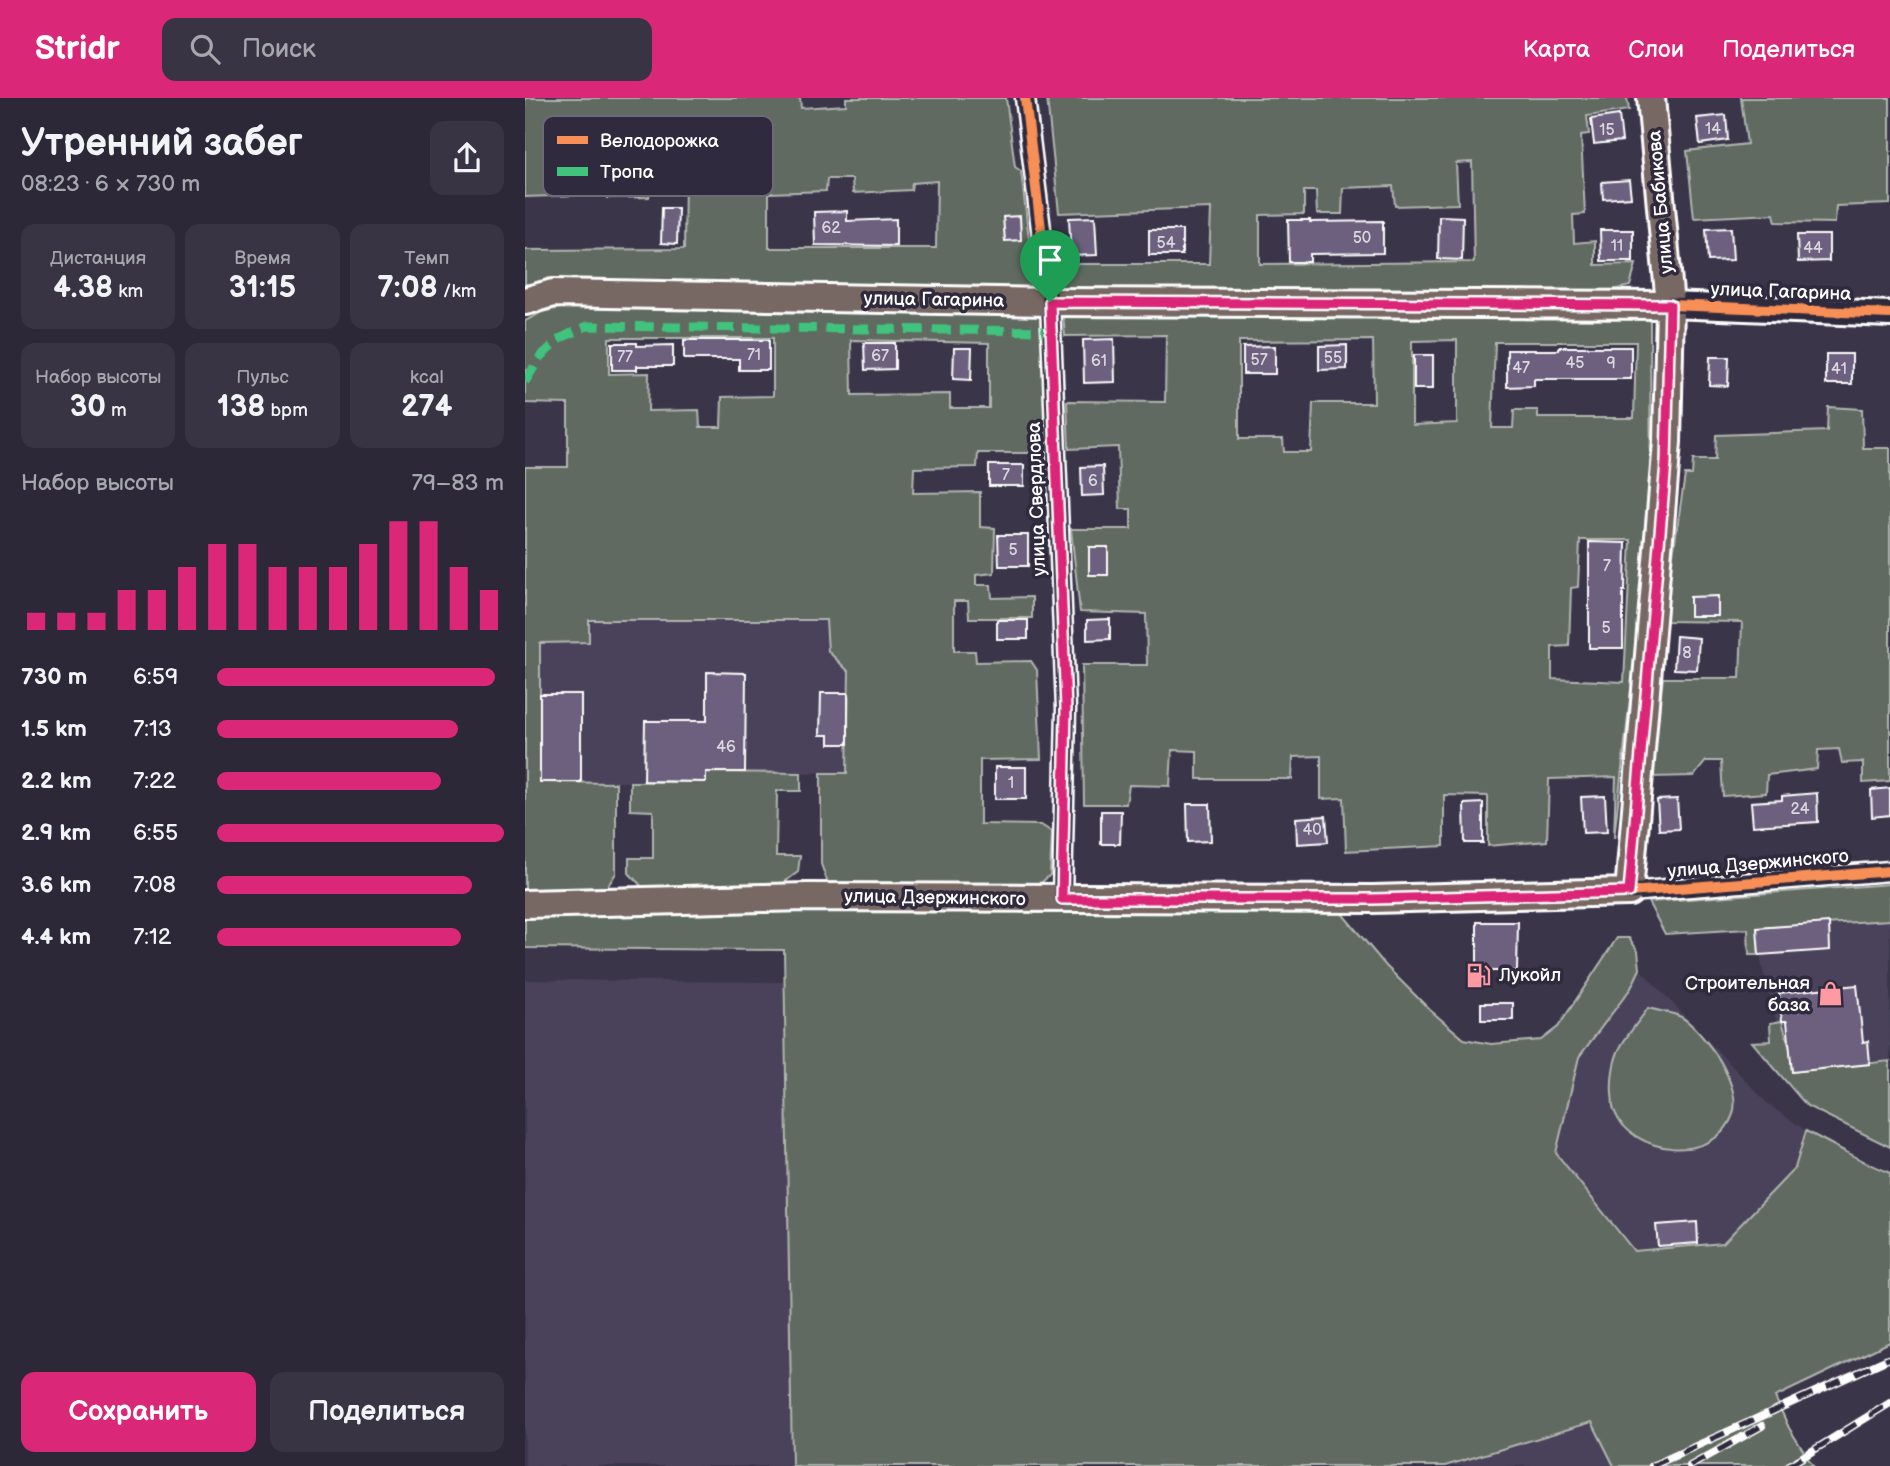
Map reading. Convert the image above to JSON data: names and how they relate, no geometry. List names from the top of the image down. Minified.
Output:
{"streets":{"main road":["улица Бабикова","улица Гагарина","улица Дзержинского"],"street":["улица Свердлова"]},"crossings":[["улица Бабикова","улица Гагарина"],["улица Бабикова","улица Дзержинского"],["улица Гагарина","улица Свердлова"],["улица Свердлова","улица Дзержинского"]],"places":{"fuel station":["Лукойл"],"shop":["Строительная база"]},"house_numbers":["14","15","62","50","54","11","44","71","67","77","55","57","61","45","9","47","41","7","6","5","7","5","8","46","1","24","40"],"legend":["Велодорожка","Тропа"],"page":{"header":"Stridr","search":"Поиск","nav":["Карта","Слои","Поделиться"],"heading":["Утренний забег","08:23 · 6 × 730 m"],"stats":[["Дистанция","4.38 km"],["Время","31:15"],["Темп","7:08 /km"],["Набор высоты","30 m"],["Пульс","138 bpm"],["kcal","274"]],"chart":["Набор высоты","79–83 m"],"list":[{"name":"730 m","note":"6:59"},{"name":"1.5 km","note":"7:13"},{"name":"2.2 km","note":"7:22"},{"name":"2.9 km","note":"6:55"},{"name":"3.6 km","note":"7:08"},{"name":"4.4 km","note":"7:12"}],"buttons":["Сохранить","Поделиться"]}}
